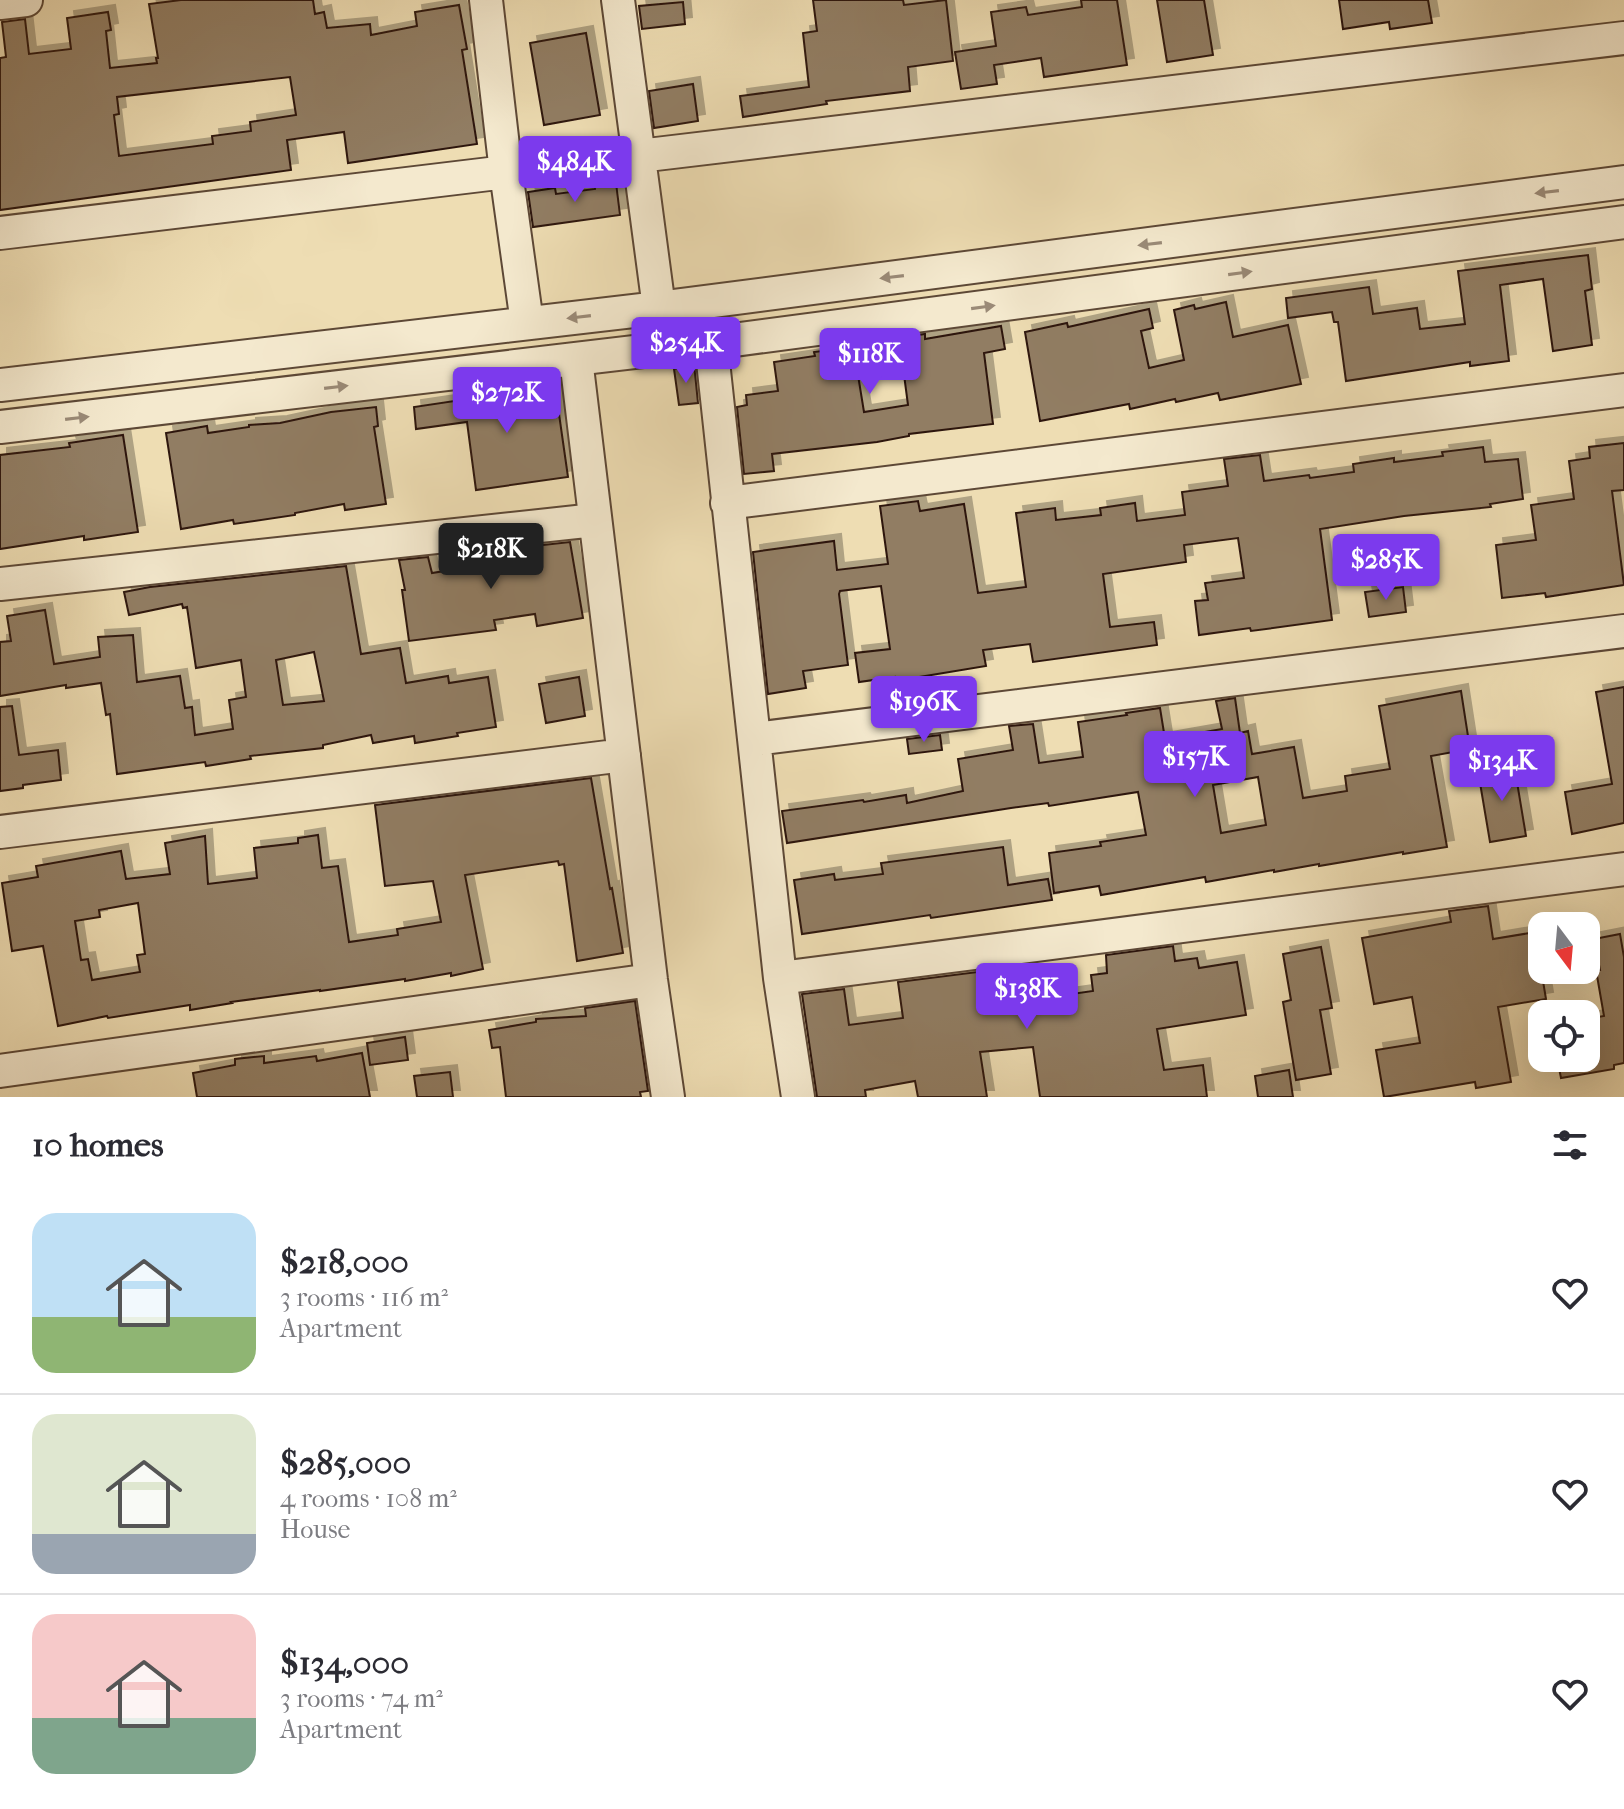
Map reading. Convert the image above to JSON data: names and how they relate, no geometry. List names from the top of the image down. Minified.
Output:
{"north":"bottom","page":{"price":["$484K","$254K","$118K","$272K","$218K","$285K","$196K","$157K","$134K","$138K"],"heading":"10 homes","list":[{"name":"$218,000","note":"3 rooms · 116 m² · Apartment"},{"name":"$285,000","note":"4 rooms · 108 m² · House"},{"name":"$134,000","note":"3 rooms · 74 m² · Apartment"}]}}
